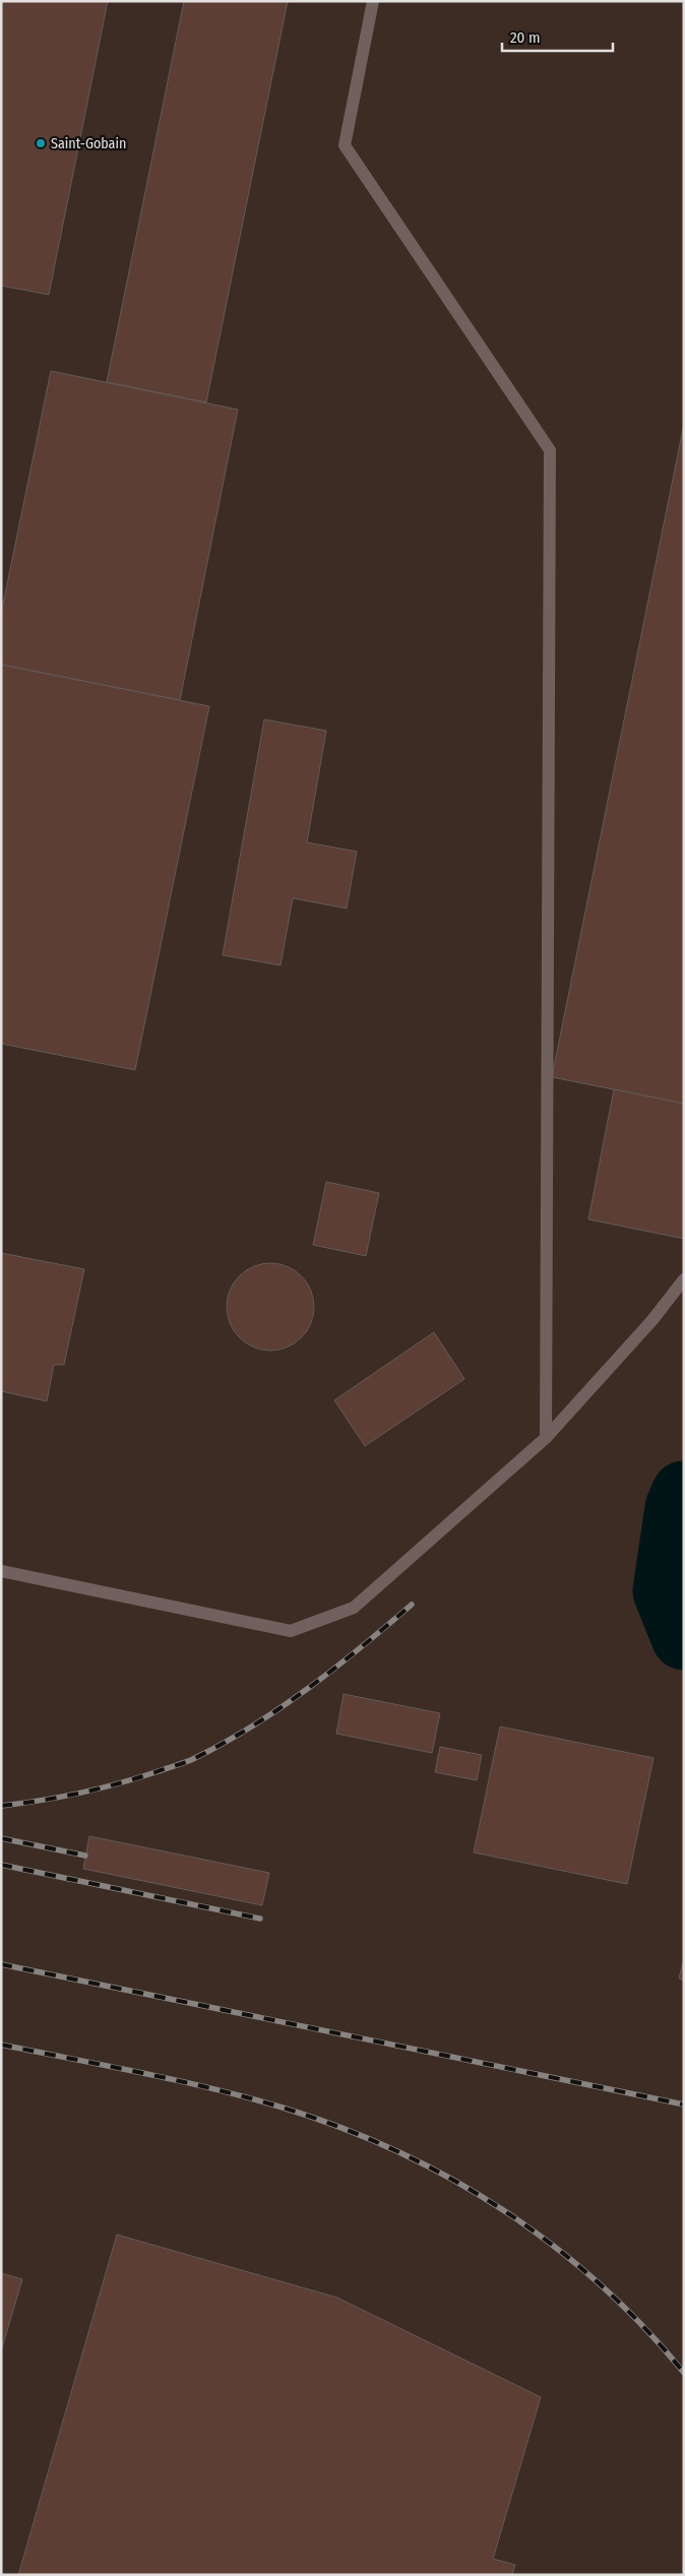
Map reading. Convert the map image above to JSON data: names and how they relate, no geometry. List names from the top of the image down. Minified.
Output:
{"places":["Saint-Gobain"],"scale_bar":"20 m"}
